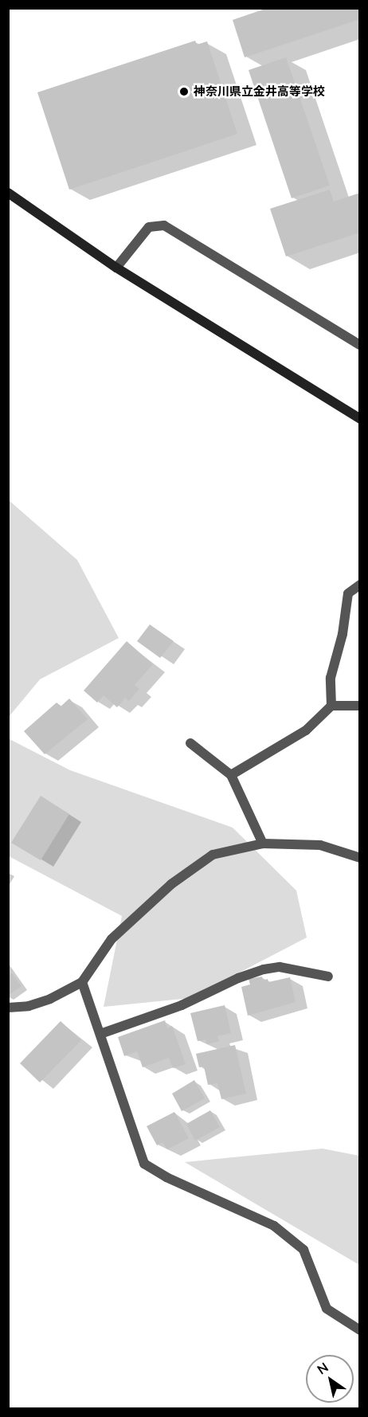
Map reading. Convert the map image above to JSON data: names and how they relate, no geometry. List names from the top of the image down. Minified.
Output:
{"places":["神奈川県立金井高等学校"],"north":"top left"}
